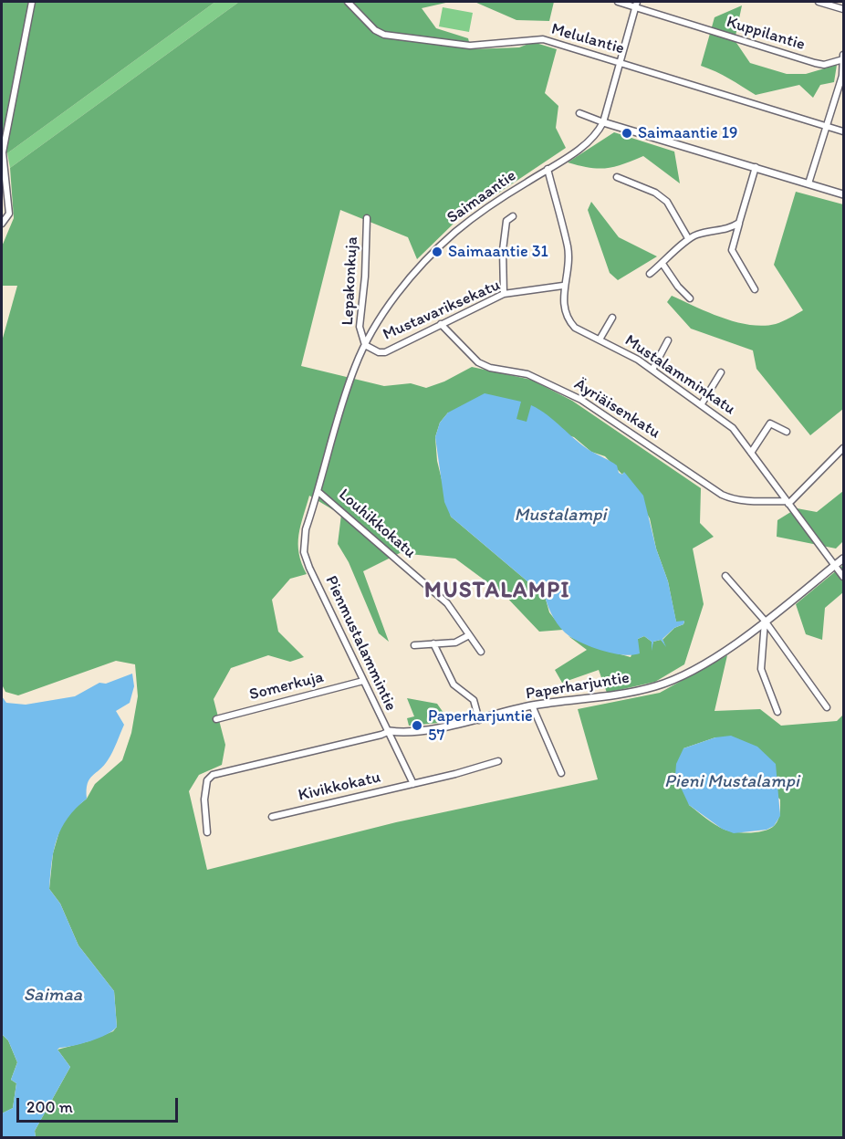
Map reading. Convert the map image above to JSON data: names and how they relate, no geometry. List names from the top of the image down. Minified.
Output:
{"streets":{"street":["Kuppilantie","Melulantie","Saimaantie","Lepakonkuja","Mustavariksekatu","Mustalamminkatu","Äyriäisenkatu","Louhikkokatu","Pienmustalammintie","Somerkuja","Paperharjuntie","Kivikkokatu"]},"crossings":[["Saimaantie","Lepakonkuja"],["Saimaantie","Mustavariksekatu"],["Saimaantie","Mustalamminkatu"],["Saimaantie","Louhikkokatu"],["Saimaantie","Pienmustalammintie"],["Lepakonkuja","Mustavariksekatu"],["Mustavariksekatu","Mustalamminkatu"],["Mustavariksekatu","Äyriäisenkatu"],["Mustalamminkatu","Äyriäisenkatu"],["Mustalamminkatu","Paperharjuntie"],["Pienmustalammintie","Somerkuja"],["Pienmustalammintie","Paperharjuntie"],["Pienmustalammintie","Kivikkokatu"]],"districts":["MUSTALAMPI"],"water":["Mustalampi","Pieni Mustalampi","Saimaa"],"places":["Saimaantie 19","Saimaantie 31","Paperharjuntie 57"],"scale_bar":"200 m"}
